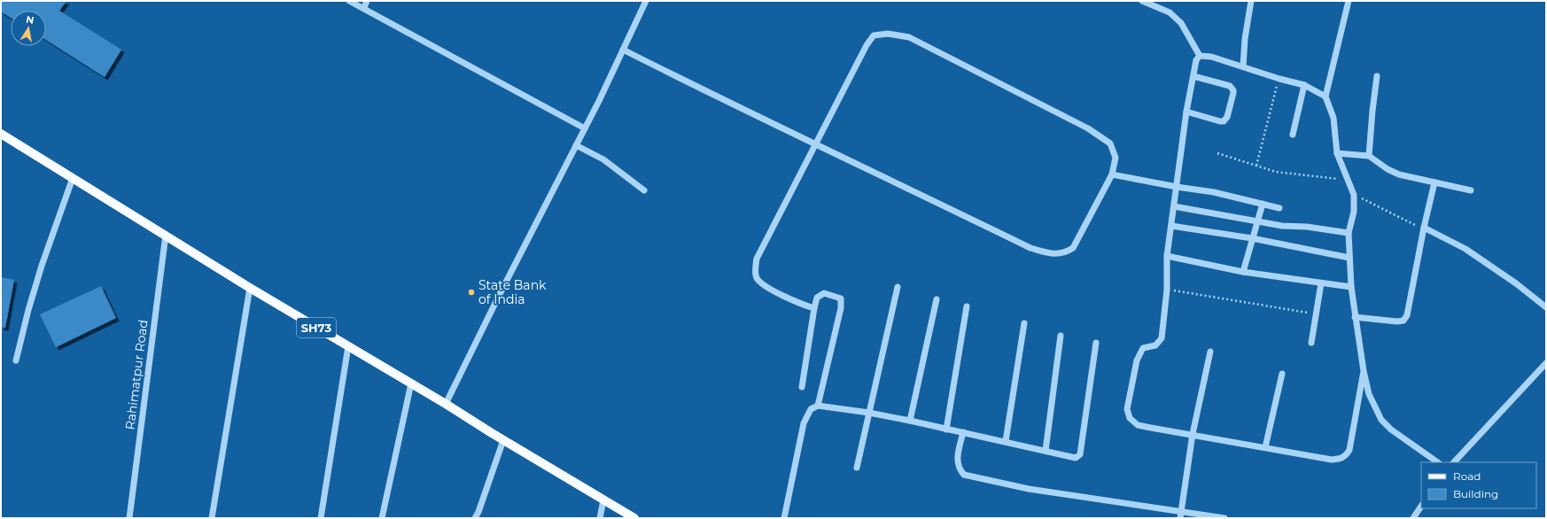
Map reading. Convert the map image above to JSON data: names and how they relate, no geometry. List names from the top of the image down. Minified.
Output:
{"streets":{"main road":["SH73"],"street":["Rahimatpur Road"]},"crossings":[["SH73","Rahimatpur Road"]],"places":["State Bank of India"],"legend":["Road","Building"],"north":"top"}
